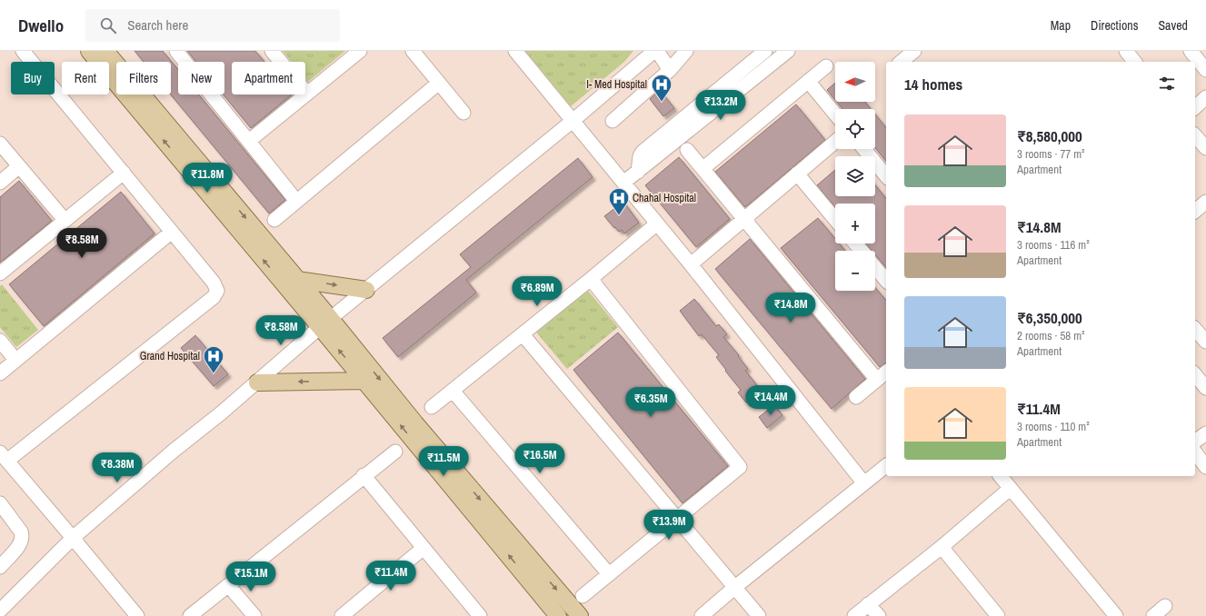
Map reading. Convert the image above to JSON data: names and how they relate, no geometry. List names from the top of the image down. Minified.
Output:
{"places":{"hospital":["I- Med Hospital","Chahal Hospital","Grand Hospital"]},"north":"left","page":{"header":"Dwello","search":"Search here","nav":["Map","Directions","Saved"],"map_buttons":["+","−"],"chip":["Buy","Rent","Filters","New","Apartment"],"heading":"14 homes","price":["₹13.2M","₹11.8M","₹8.58M","₹6.89M","₹14.8M","₹8.58M","₹14.4M","₹6.35M","₹16.5M","₹11.5M","₹8.38M","₹13.9M","₹11.4M","₹15.1M"],"list":[{"name":"₹8,580,000","note":"3 rooms · 77 m² · Apartment"},{"name":"₹14.8M","note":"3 rooms · 116 m² · Apartment"},{"name":"₹6,350,000","note":"2 rooms · 58 m² · Apartment"},{"name":"₹11.4M","note":"3 rooms · 110 m² · Apartment"}]}}
